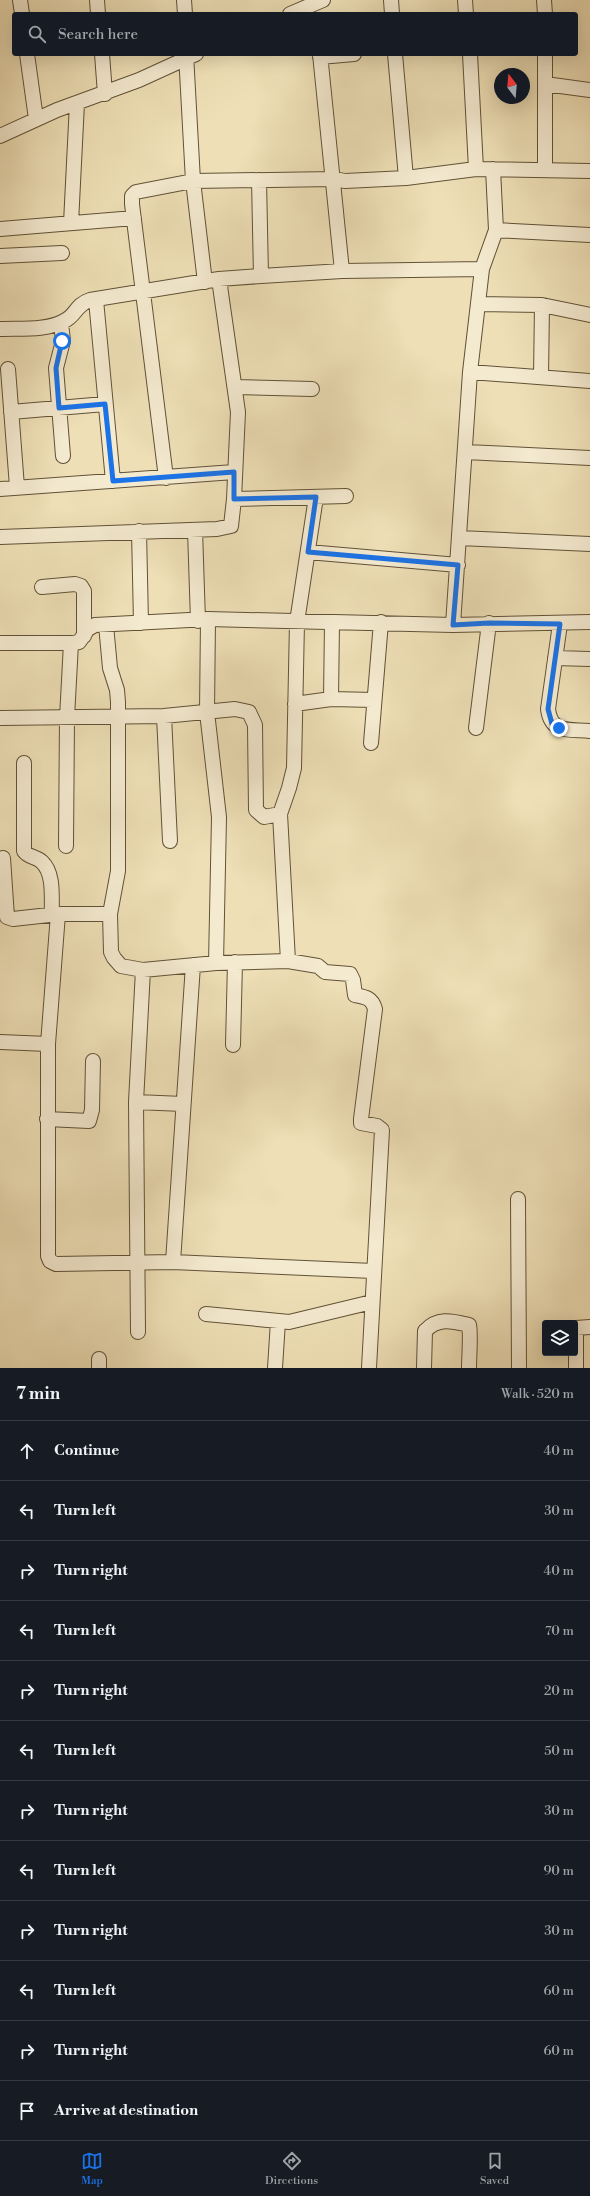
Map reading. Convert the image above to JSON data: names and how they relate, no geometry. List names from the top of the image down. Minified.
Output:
{"north":"top","page":{"search":"Search here","heading":["7 min","Walk · 520 m"],"list":[["Continue","40 m"],["Turn left","30 m"],["Turn right","40 m"],["Turn left","70 m"],["Turn right","20 m"],["Turn left","50 m"],["Turn right","30 m"],["Turn left","90 m"],["Turn right","30 m"],["Turn left","60 m"],["Turn right","60 m"],"Arrive at destination"],"nav":["Map","Directions","Saved"]}}
